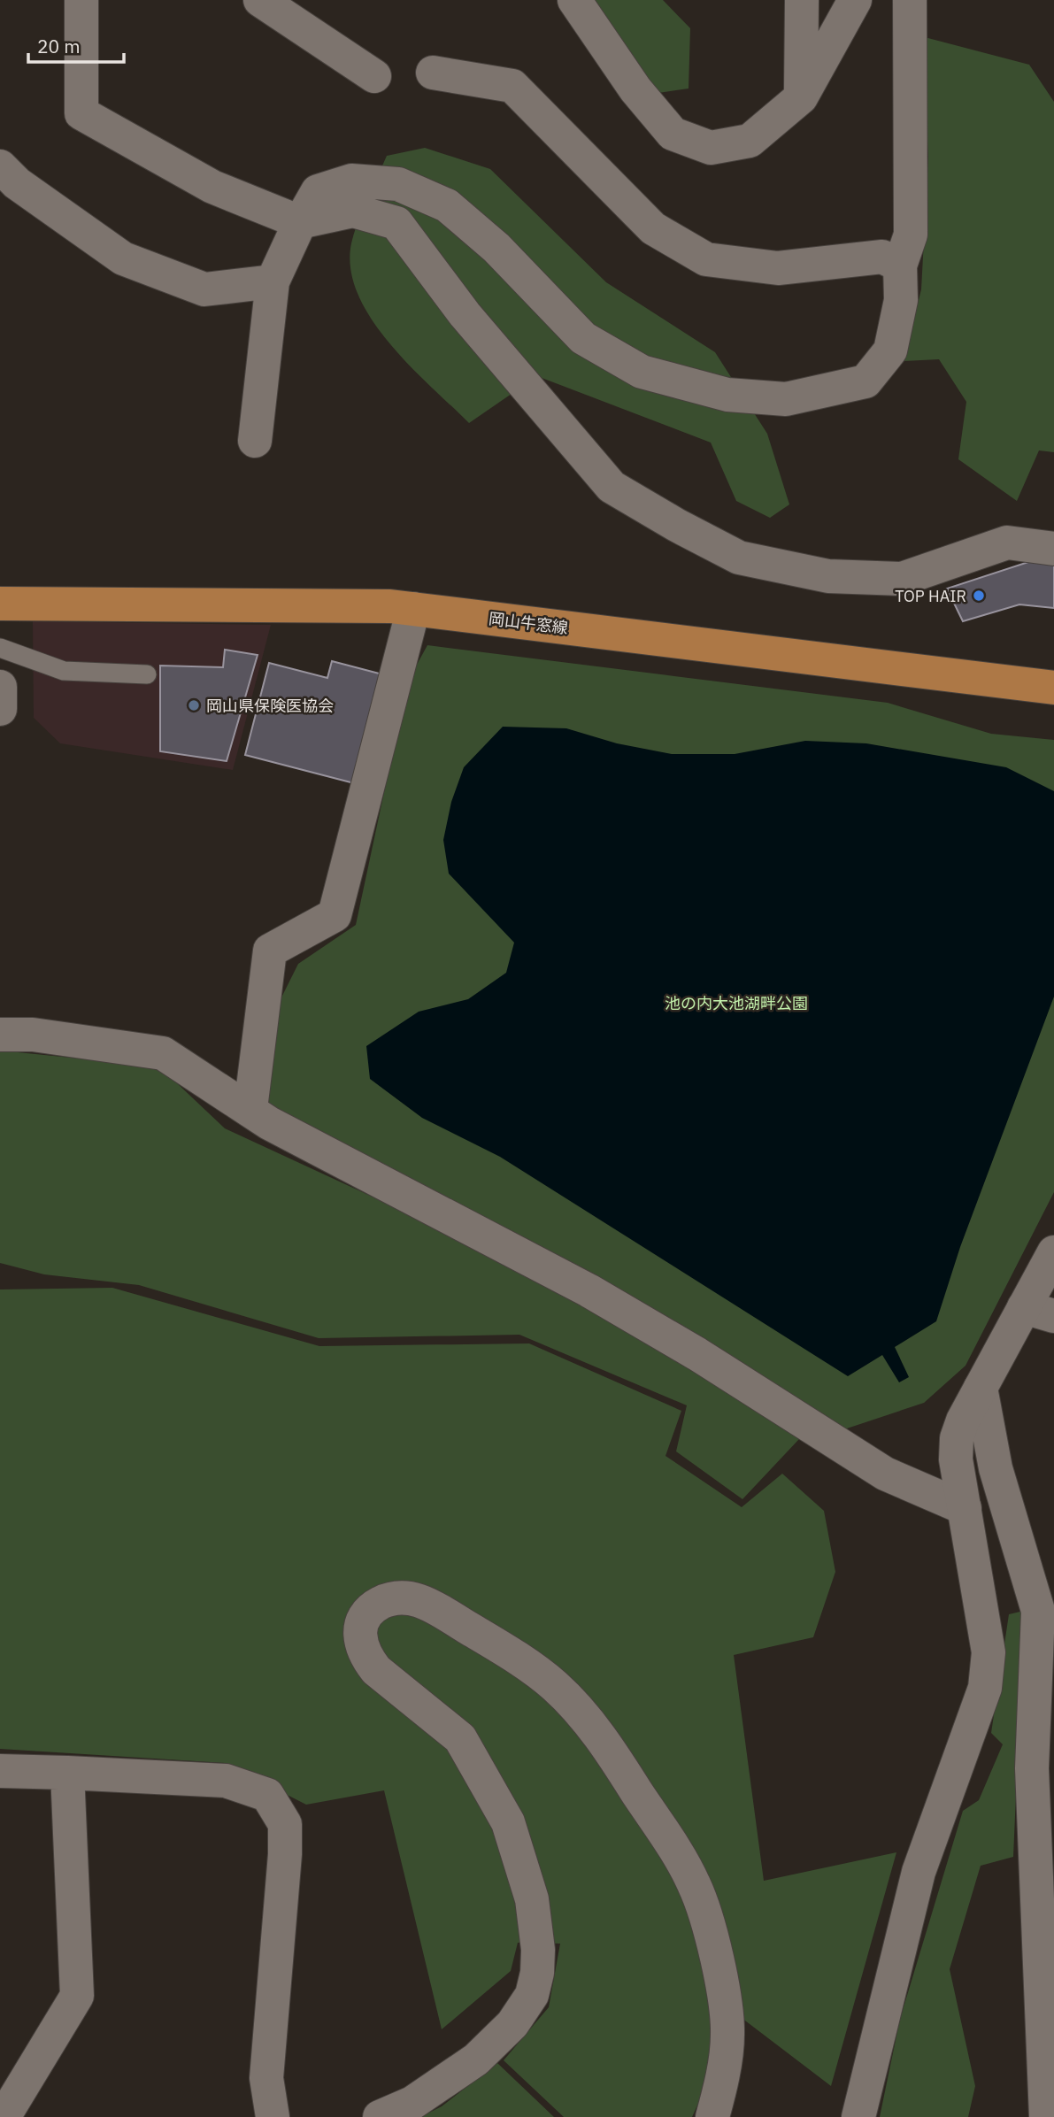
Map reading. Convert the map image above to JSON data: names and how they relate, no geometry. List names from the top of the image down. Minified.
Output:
{"streets":{"main road":["岡山牛窓線"]},"parks":["池の内大池湖畔公園"],"places":["TOP HAIR","岡山県保険医協会"],"scale_bar":"20 m"}
